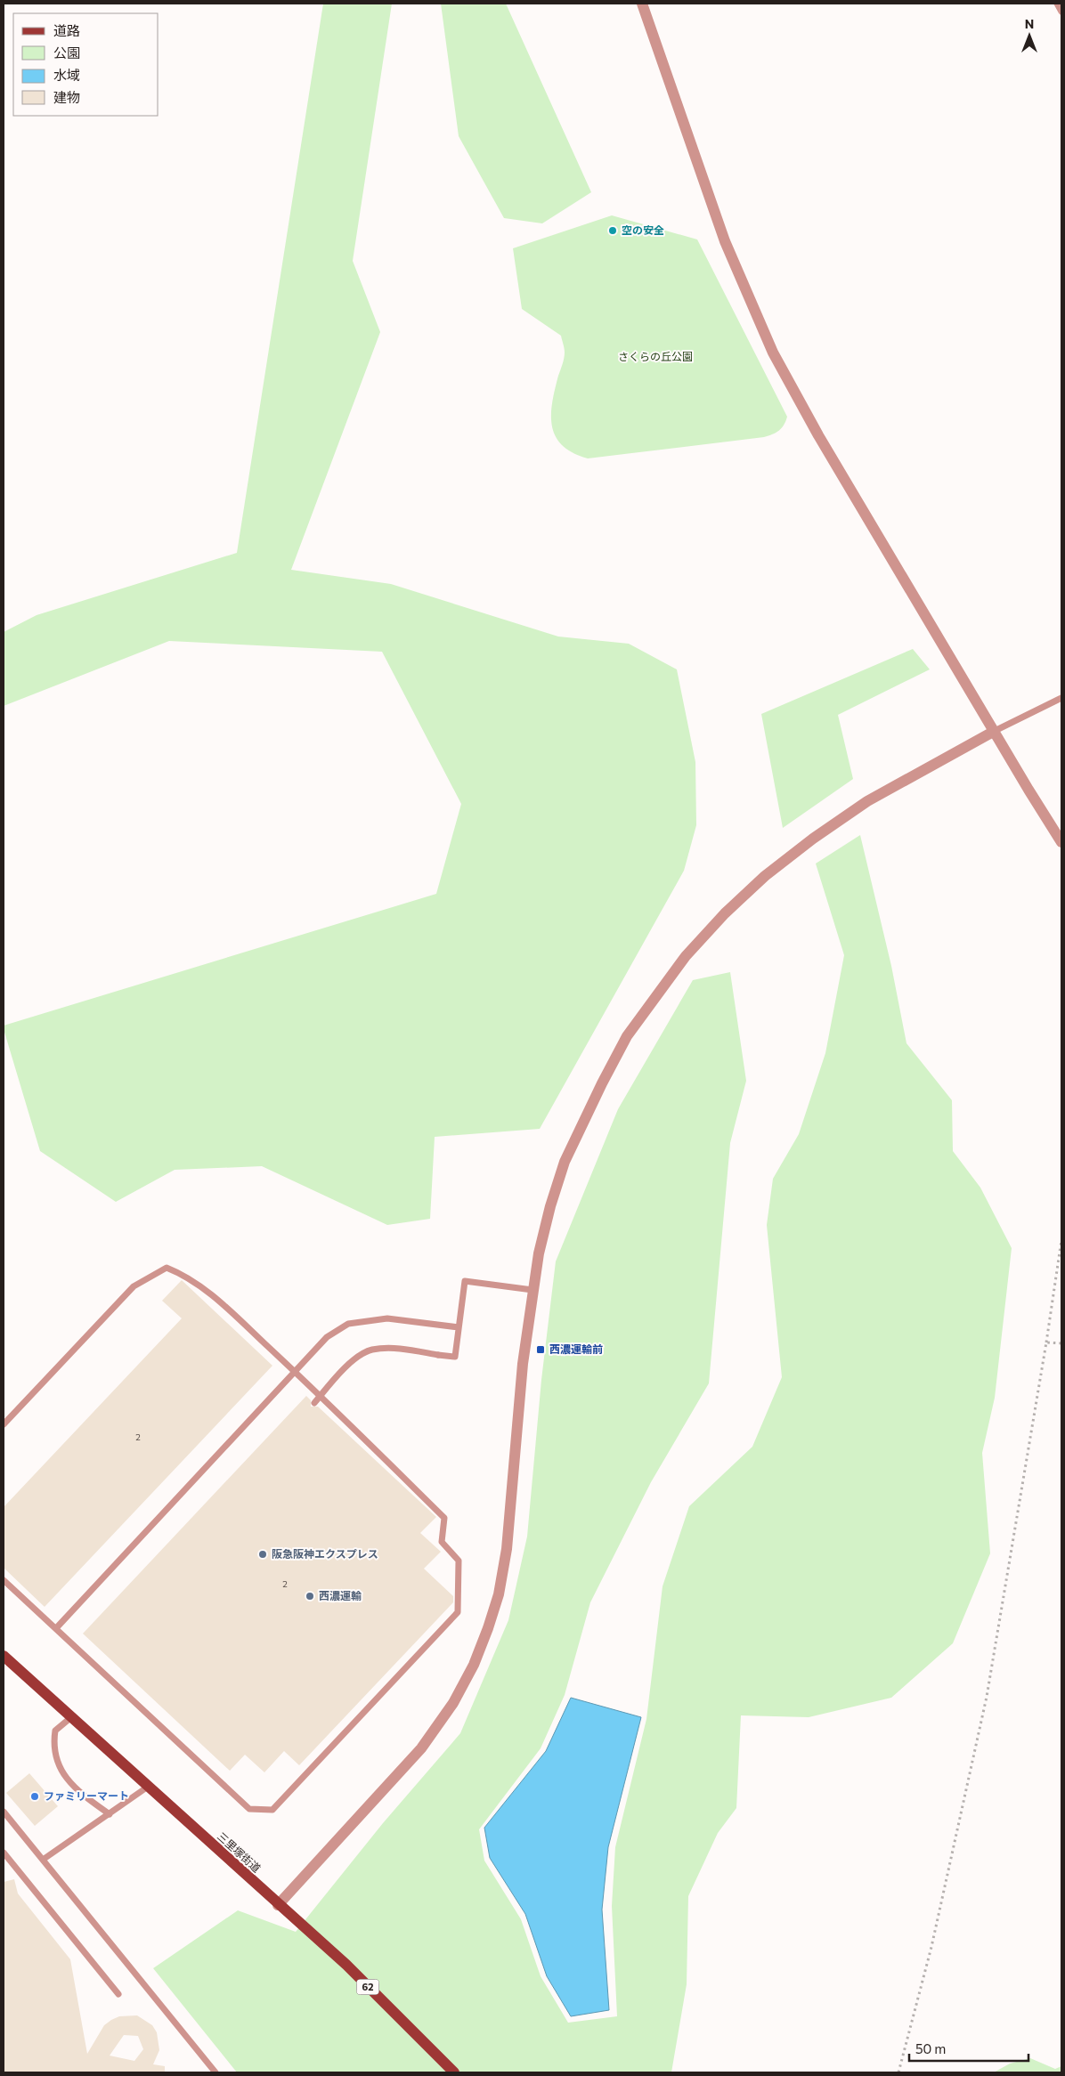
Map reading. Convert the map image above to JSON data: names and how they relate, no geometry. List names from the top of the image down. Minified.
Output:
{"streets":{"main road":["三里塚街道","62"]},"parks":["さくらの丘公園"],"places":{"other":["空の安全","阪急阪神エクスプレス","西濃運輸","ファミリーマート"],"transit":["西濃運輸前"]},"house_numbers":["2","2"],"legend":["道路","公園","水域","建物"],"scale_bar":"50 m","north":"top"}
